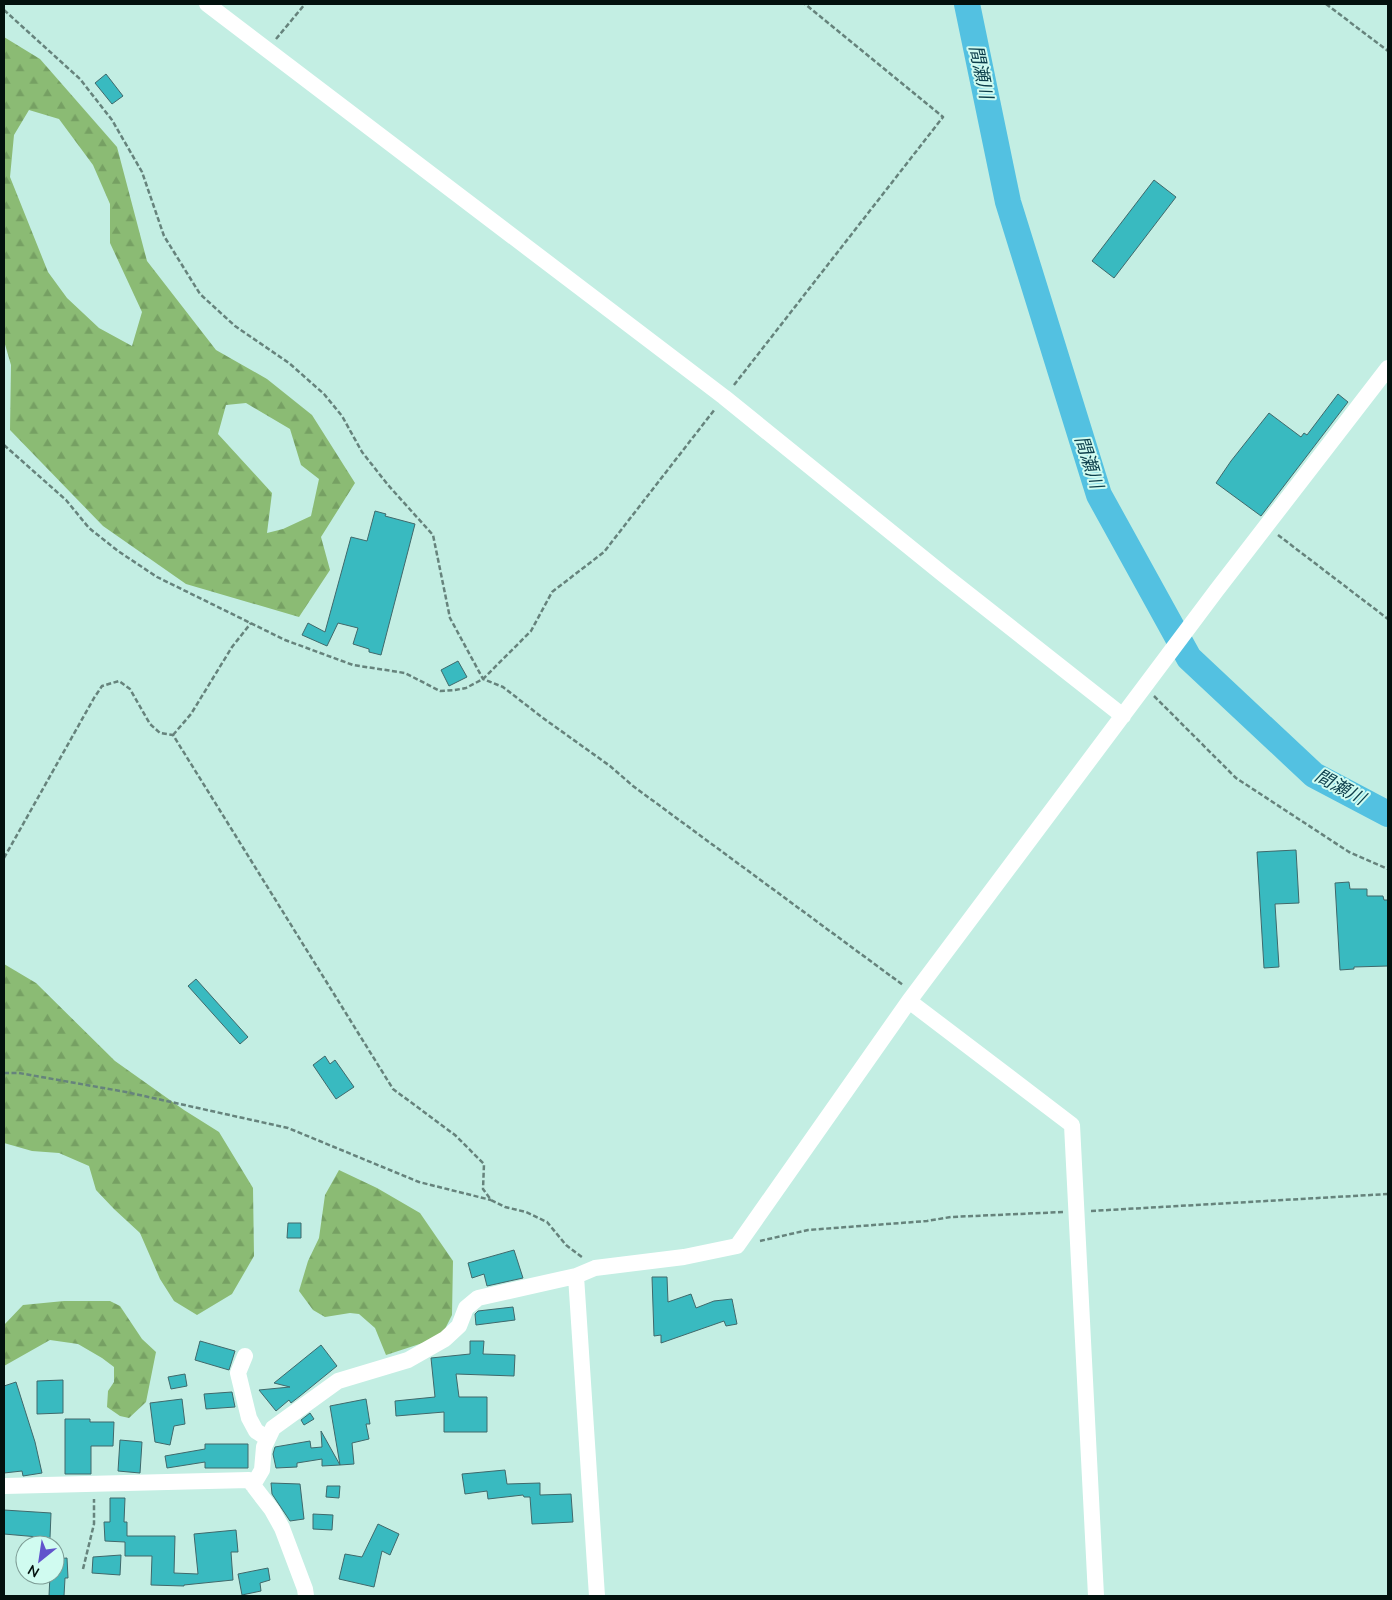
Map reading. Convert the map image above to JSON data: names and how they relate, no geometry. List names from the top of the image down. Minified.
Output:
{"water":["間瀬川"],"north":"bottom left"}
